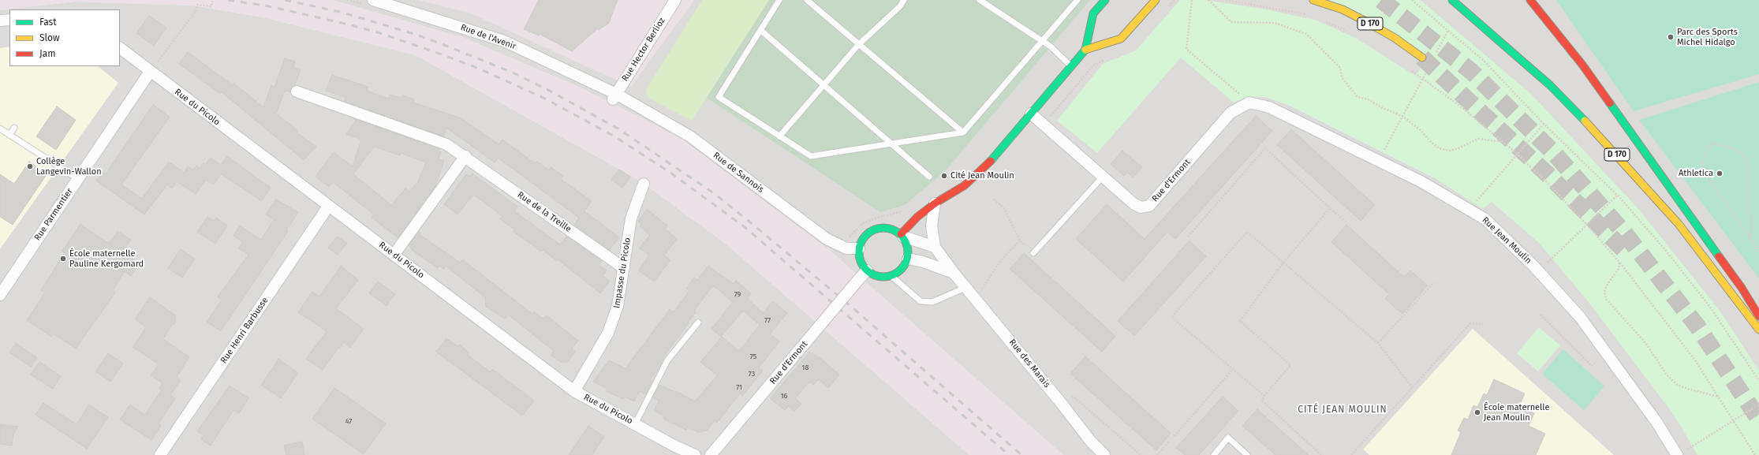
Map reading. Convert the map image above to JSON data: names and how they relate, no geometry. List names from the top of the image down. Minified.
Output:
{"streets":{"main road":["D 170"],"street":["Rue de l'Avenir","Rue Hector Berlioz","Rue du Picolo","Rue de Sannois","Rue d'Ermont","Rue de la Treille","Rue Parmentier","Rue Jean Moulin","Impasse du Picolo","Rue Henri Barbusse","Rue des Marais"]},"crossings":[["Rue de l'Avenir","Rue Hector Berlioz"],["Rue de l'Avenir","Rue de Sannois"],["Rue Hector Berlioz","Rue de Sannois"],["Rue du Picolo","Rue Parmentier"],["Rue du Picolo","Impasse du Picolo"],["Rue du Picolo","Rue Henri Barbusse"],["Rue de Sannois","Rue d'Ermont"],["Rue de Sannois","Rue des Marais"],["Rue d'Ermont","Rue Jean Moulin"],["Rue d'Ermont","Rue des Marais"],["Rue de la Treille","Impasse du Picolo"]],"districts":["CITÉ JEAN MOULIN"],"places":["Parc des Sports Michel Hidalgo","Collège Langevin-Wallon","Athletica","Cité Jean Moulin","École maternelle Pauline Kergomard","École maternelle Jean Moulin"],"house_numbers":["79","77","75","18","73","71","16","47"],"legend":["Fast","Slow","Jam"]}
